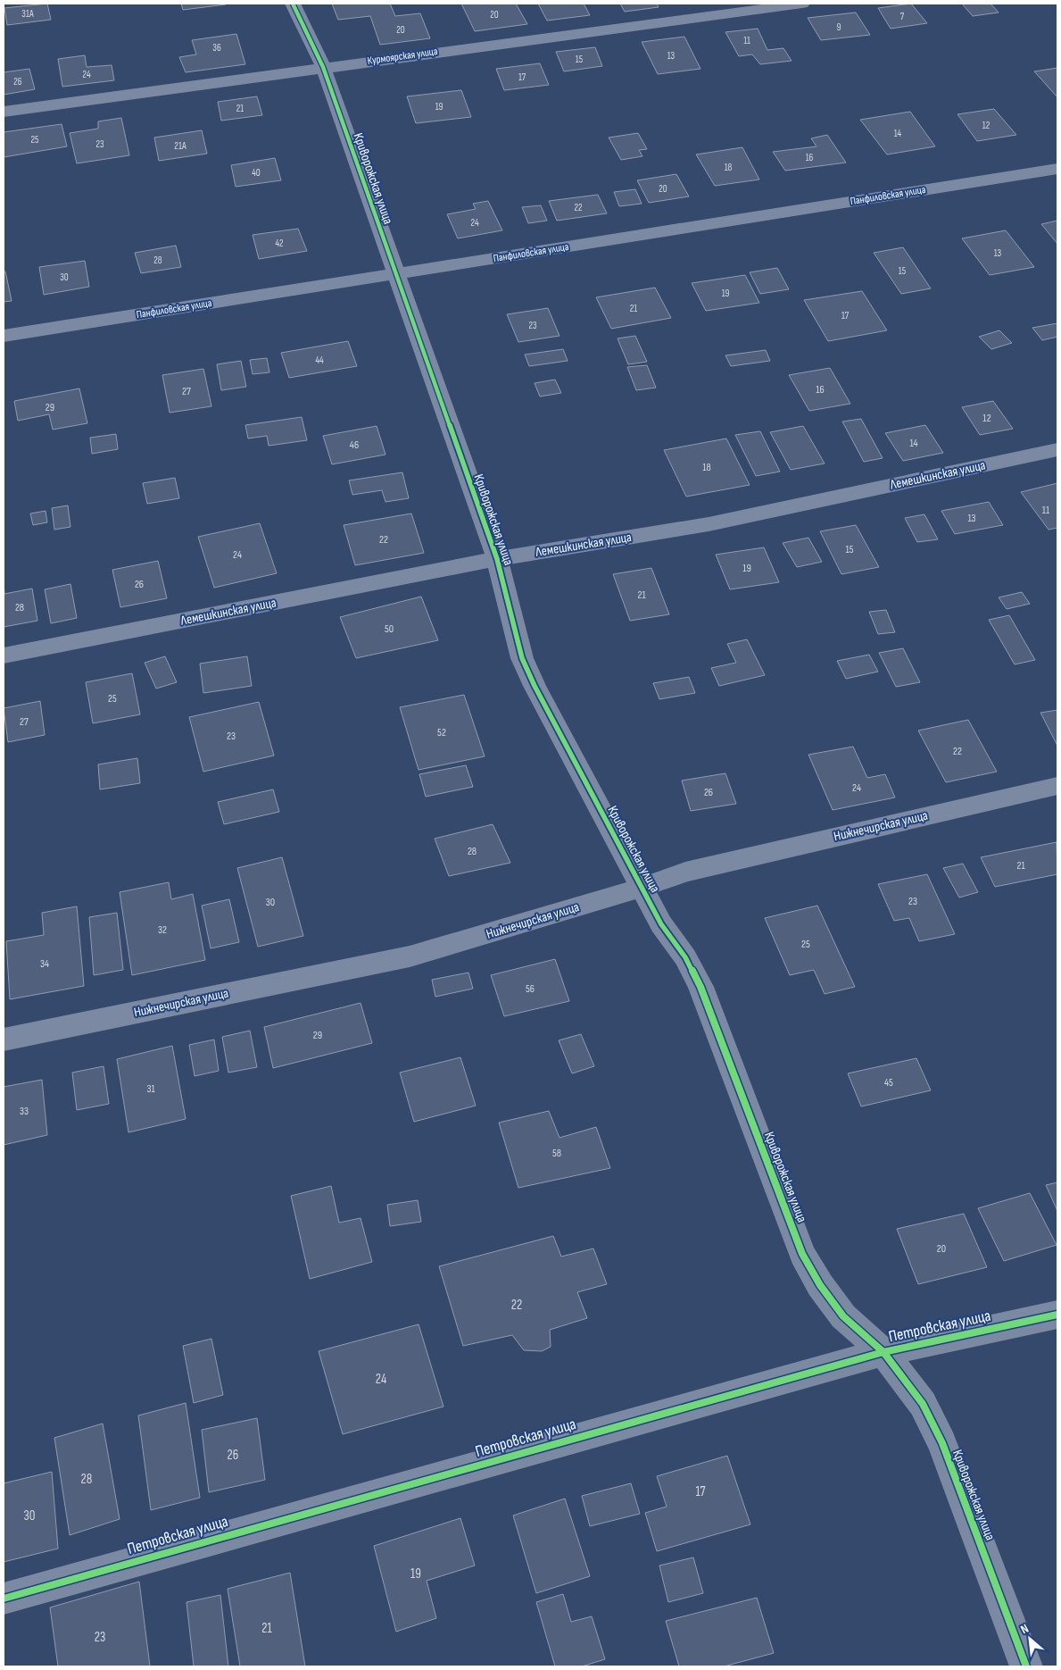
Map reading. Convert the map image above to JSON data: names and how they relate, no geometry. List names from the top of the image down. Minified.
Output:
{"streets":{"street":["Курмоярская улица","Криворожская улица","Панфиловская улица","Лемешкинская улица","Нижнечирская улица","Петровская улица"]},"crossings":[["Курмоярская улица","Криворожская улица"],["Криворожская улица","Панфиловская улица"],["Криворожская улица","Лемешкинская улица"],["Криворожская улица","Нижнечирская улица"],["Криворожская улица","Петровская улица"]],"house_numbers":["31А","20","7","9","20","11","36","13","15","24","17","26","19","21","12","14","25","23","21А","16","18","40","20","22","24","42","13","28","15","30","19","21","17","23","44","16","27","29","12","14","46","18","11","13","22","15","24","19","26","21","28","50","25","27","52","23","22","24","26","28","21","23","30","32","25","34","56","29","45","31","33","58","20","22","24","26","28","17","30","19","21","23"],"north":"top left"}
